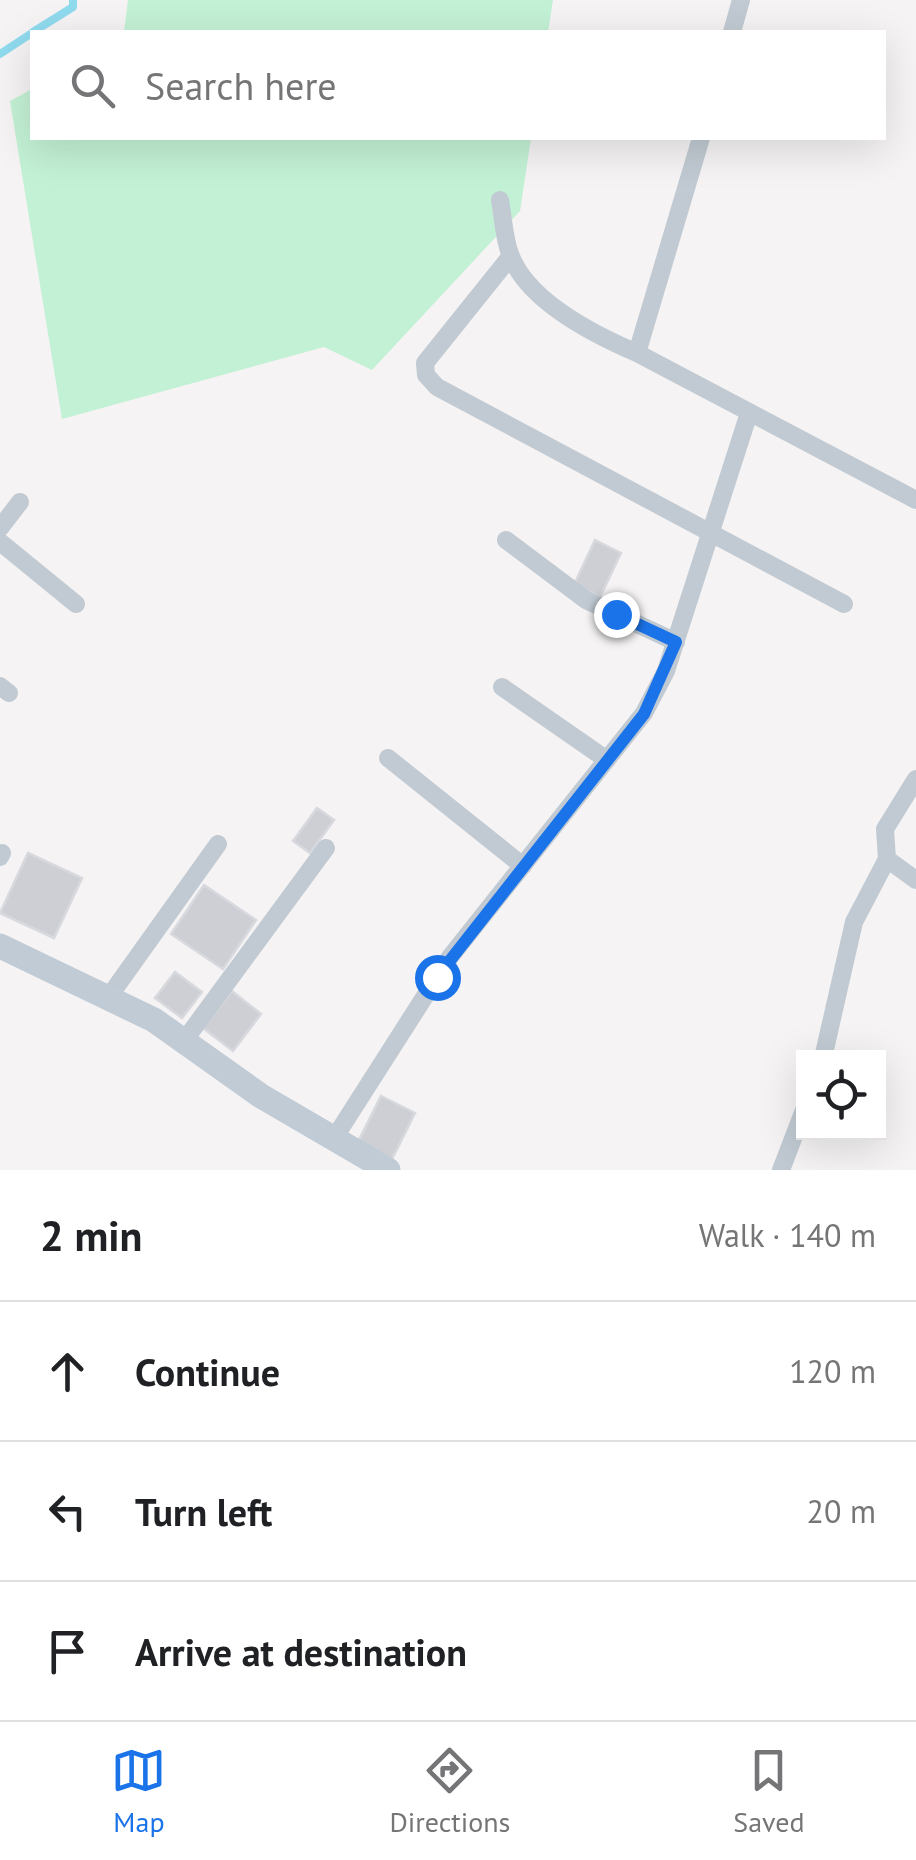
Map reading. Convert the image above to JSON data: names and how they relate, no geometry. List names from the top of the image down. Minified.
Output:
{"page":{"search":"Search here","heading":["2 min","Walk · 140 m"],"list":[["Continue","120 m"],["Turn left","20 m"],"Arrive at destination"],"nav":["Map","Directions","Saved"]}}
